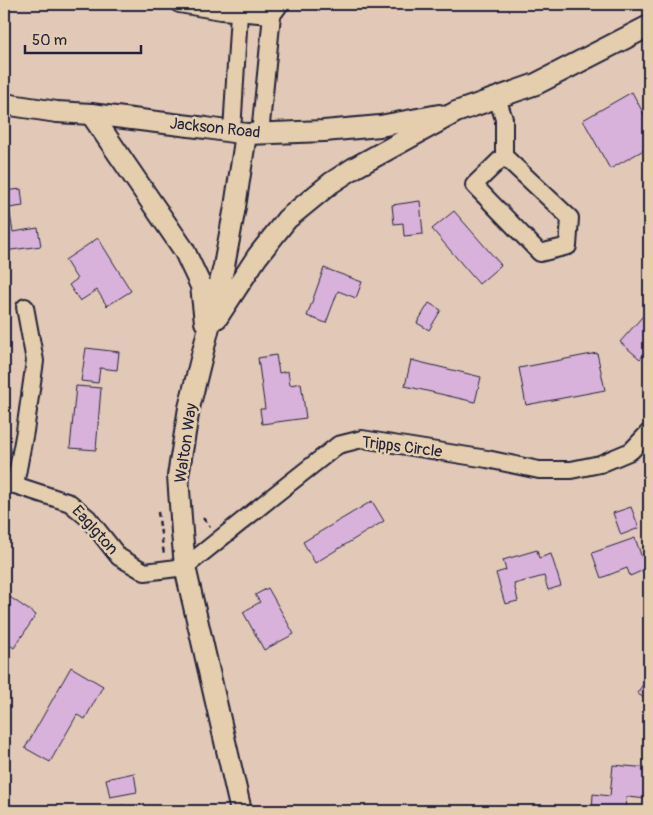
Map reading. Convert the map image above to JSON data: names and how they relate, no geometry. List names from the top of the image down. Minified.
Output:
{"streets":{"main road":["Jackson Road","Walton Way"],"street":["Tripps Circle","Eaglgton"]},"crossings":[["Jackson Road","Walton Way"],["Walton Way","Tripps Circle"],["Walton Way","Eaglgton"],["Tripps Circle","Eaglgton"]],"scale_bar":"50 m"}
